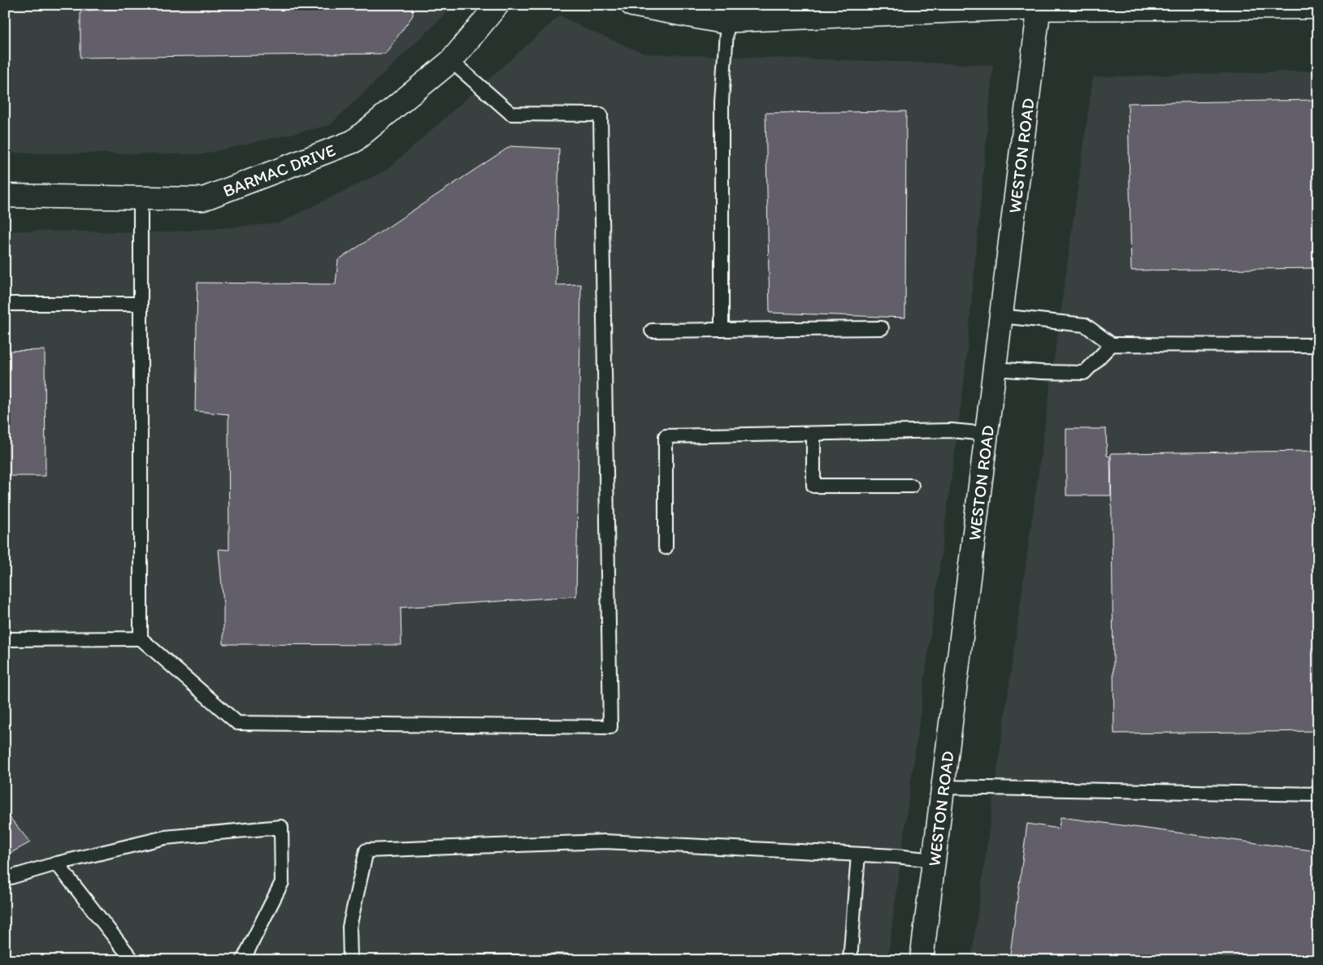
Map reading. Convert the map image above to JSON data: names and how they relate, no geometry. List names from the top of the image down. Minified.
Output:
{"streets":{"street":["WESTON ROAD","BARMAC DRIVE"]}}
